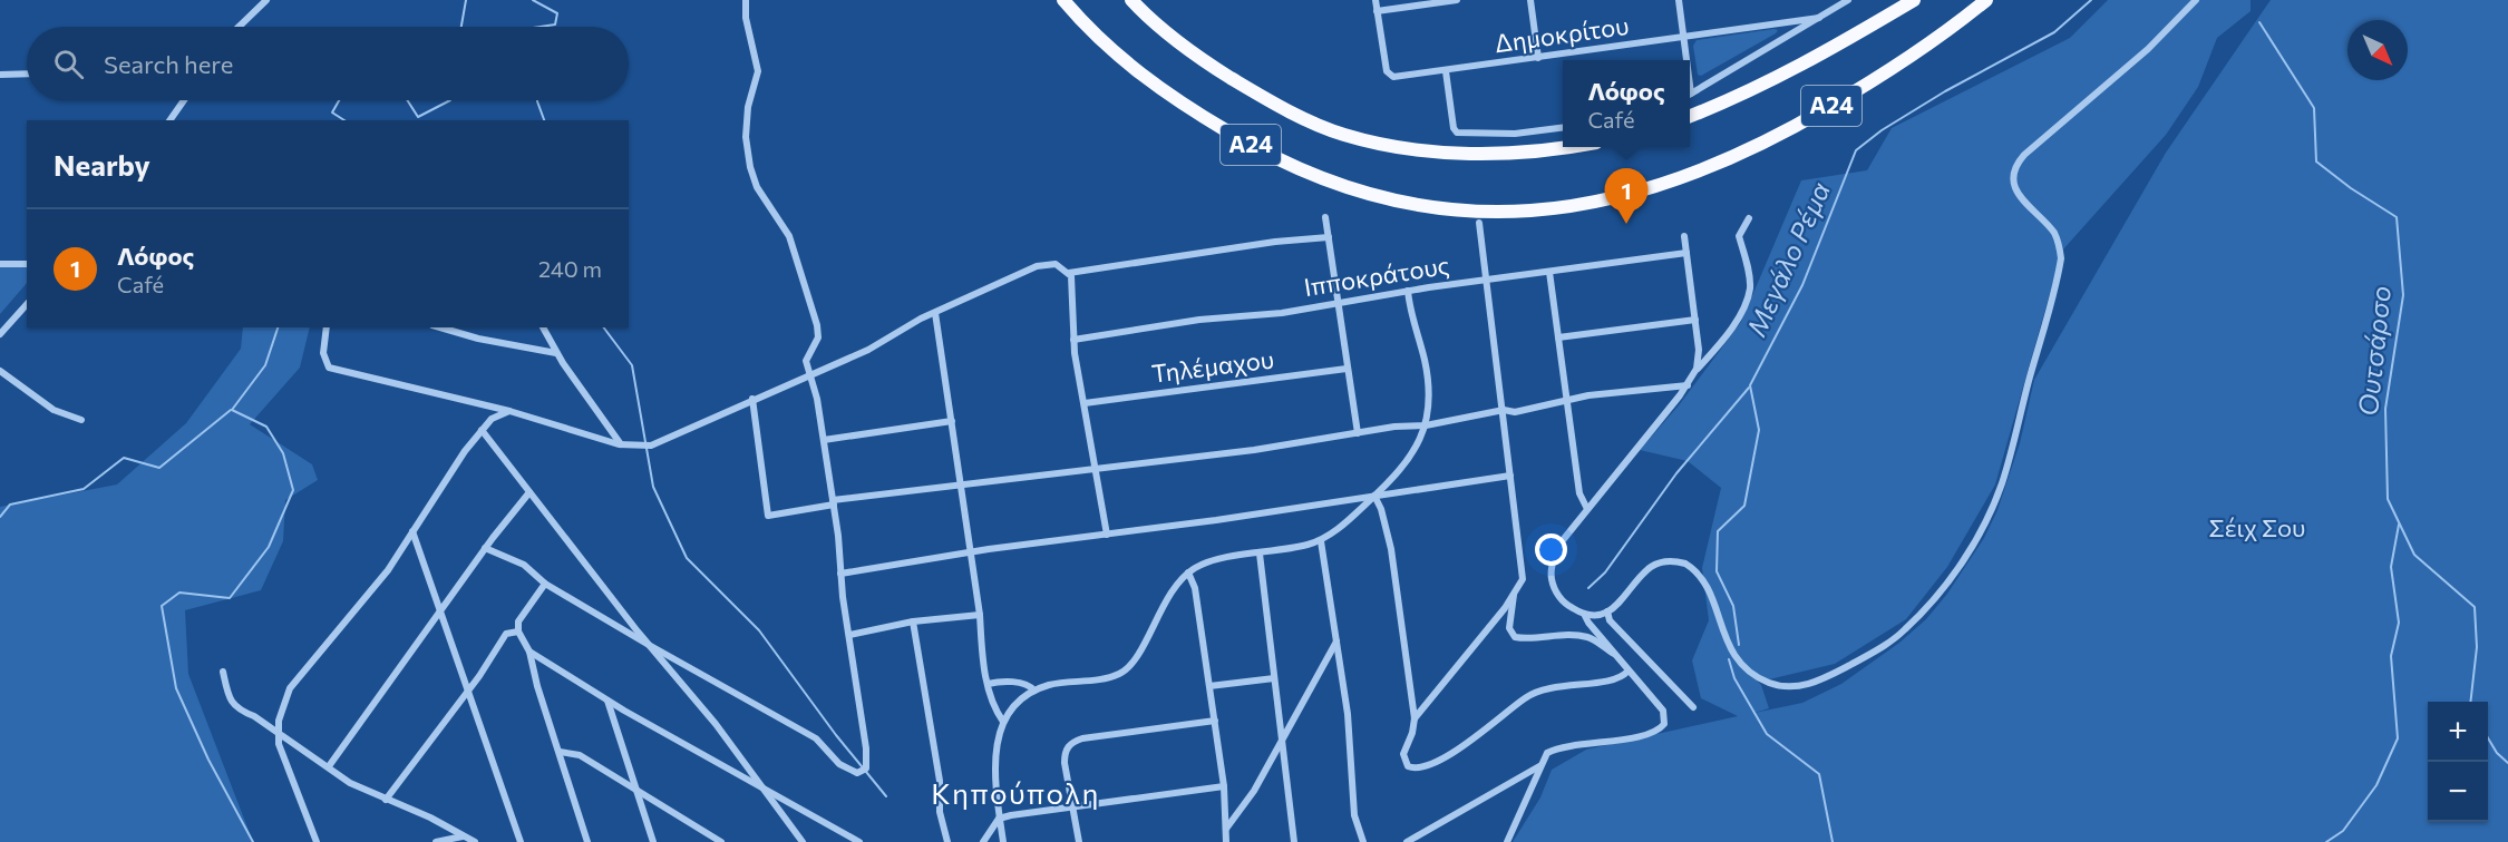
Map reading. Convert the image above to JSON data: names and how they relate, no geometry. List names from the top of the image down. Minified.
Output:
{"streets":{"highway":["Α24"],"street":["Δημοκρίτου","Ιπποκράτους","Τηλέμαχου"]},"districts":["Κηπούπολη"],"water":["Μεγάλο Ρέμα","Ουτσάρσο"],"parks":["Σέιχ Σου"],"north":"bottom right","page":{"search":"Search here","popup":["Λόφος","Café"],"heading":"Nearby","pins":"1","list":[{"mark":"1","name":"Λόφος","note":"Café","value":"240 m"}],"map_buttons":["+","−"]}}
